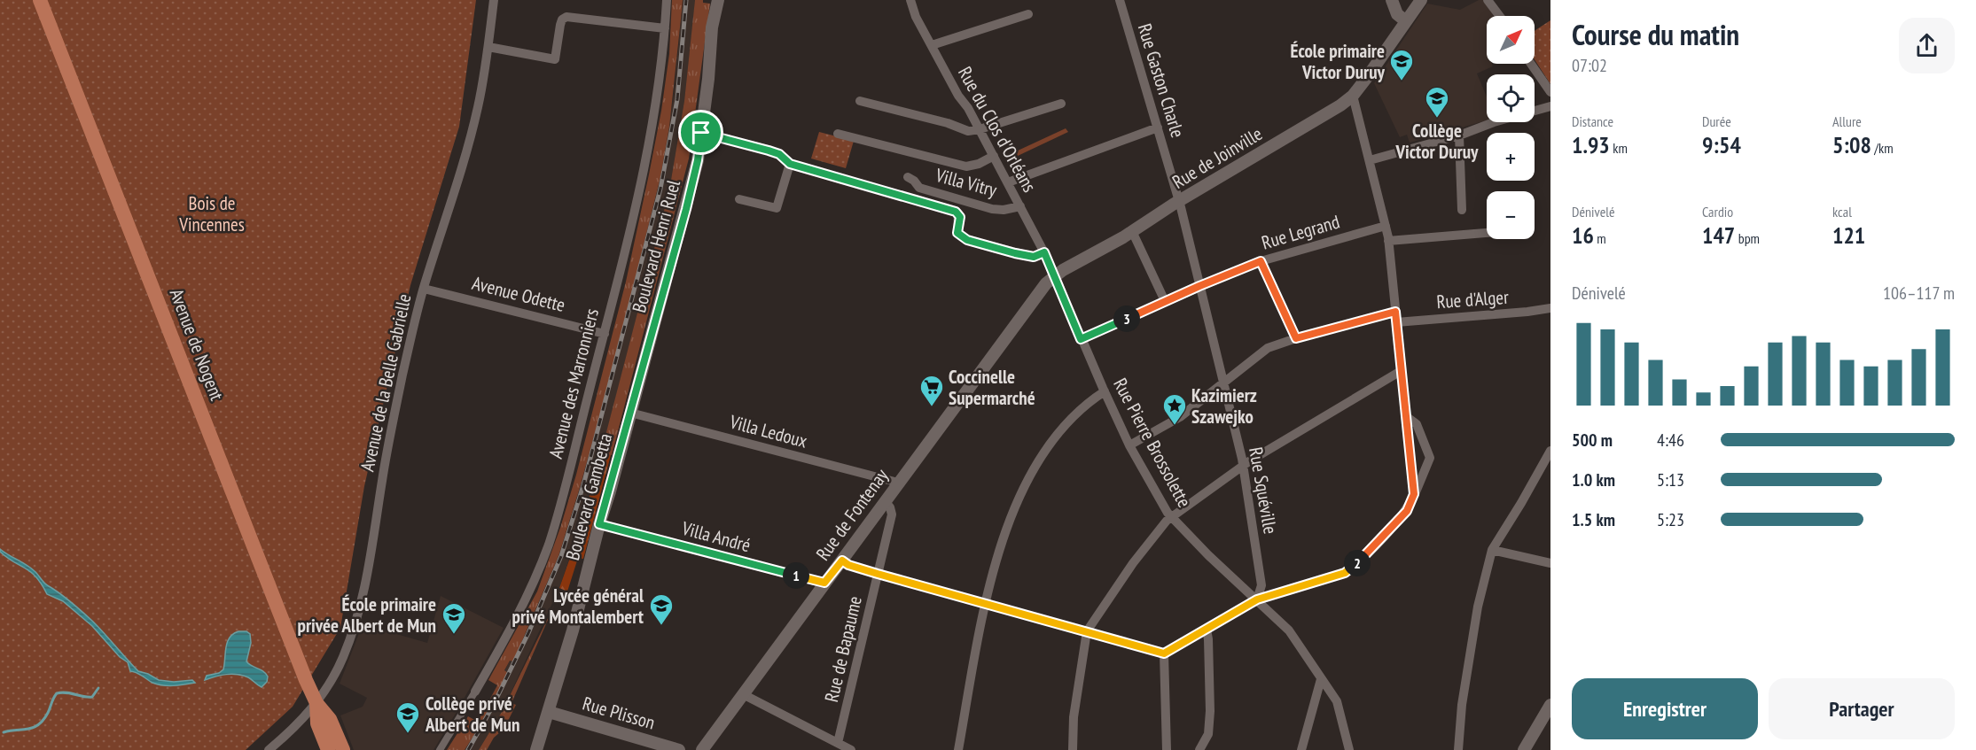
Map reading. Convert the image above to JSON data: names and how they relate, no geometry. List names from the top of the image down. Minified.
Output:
{"streets":{"main road":["Avenue de Nogent"],"street":["Rue Gaston Charle","Rue du Clos d'Orléans","Rue de Joinville","Villa Vitry","Rue Legrand","Boulevard Henri Ruel","Avenue Odette","Rue d'Alger","Avenue de la Belle Gabrielle","Avenue des Marronniers","Villa Ledoux","Rue Pierre Brossolette","Rue Squéville","Boulevard Gambetta","Rue de Fontenay","Villa André","Rue de Bapaume","Rue Plisson"]},"crossings":[["Rue Gaston Charle","Rue de Joinville"],["Rue Gaston Charle","Rue Squéville"],["Rue du Clos d'Orléans","Rue de Joinville"],["Rue du Clos d'Orléans","Villa Vitry"],["Rue du Clos d'Orléans","Rue Pierre Brossolette"],["Rue de Joinville","Rue Pierre Brossolette"],["Rue de Joinville","Rue Squéville"],["Rue de Joinville","Rue de Fontenay"],["Rue Legrand","Rue Pierre Brossolette"],["Rue Legrand","Rue Squéville"],["Boulevard Henri Ruel","Boulevard Gambetta"],["Avenue Odette","Avenue de la Belle Gabrielle"],["Avenue Odette","Avenue des Marronniers"],["Avenue de Nogent","Avenue de la Belle Gabrielle"],["Villa Ledoux","Boulevard Gambetta"],["Villa Ledoux","Rue de Fontenay"],["Rue Pierre Brossolette","Rue Squéville"],["Boulevard Gambetta","Villa André"],["Boulevard Gambetta","Rue Plisson"],["Rue de Fontenay","Villa André"],["Rue de Fontenay","Rue de Bapaume"]],"parks":["Bois de Vincennes"],"places":{"school or university":["École primaire Victor Duruy","Collège Victor Duruy","Lycée général privé Montalembert","École primaire privée Albert de Mun","Collège privé Albert de Mun"],"supermarket":["Coccinelle Supermarché"],"place":["Kazimierz Szawejko"]},"north":"top right","page":{"heading":["Course du matin","07:02"],"map_buttons":["+","−"],"stats":[["Distance","1.93 km"],["Durée","9:54"],["Allure","5:08 /km"],["Dénivelé","16 m"],["Cardio","147 bpm"],["kcal","121"]],"chart":["Dénivelé","106–117 m"],"pins":["3","2","1"],"list":[{"name":"500 m","note":"4:46"},{"name":"1.0 km","note":"5:13"},{"name":"1.5 km","note":"5:23"}],"buttons":["Enregistrer","Partager"]}}
